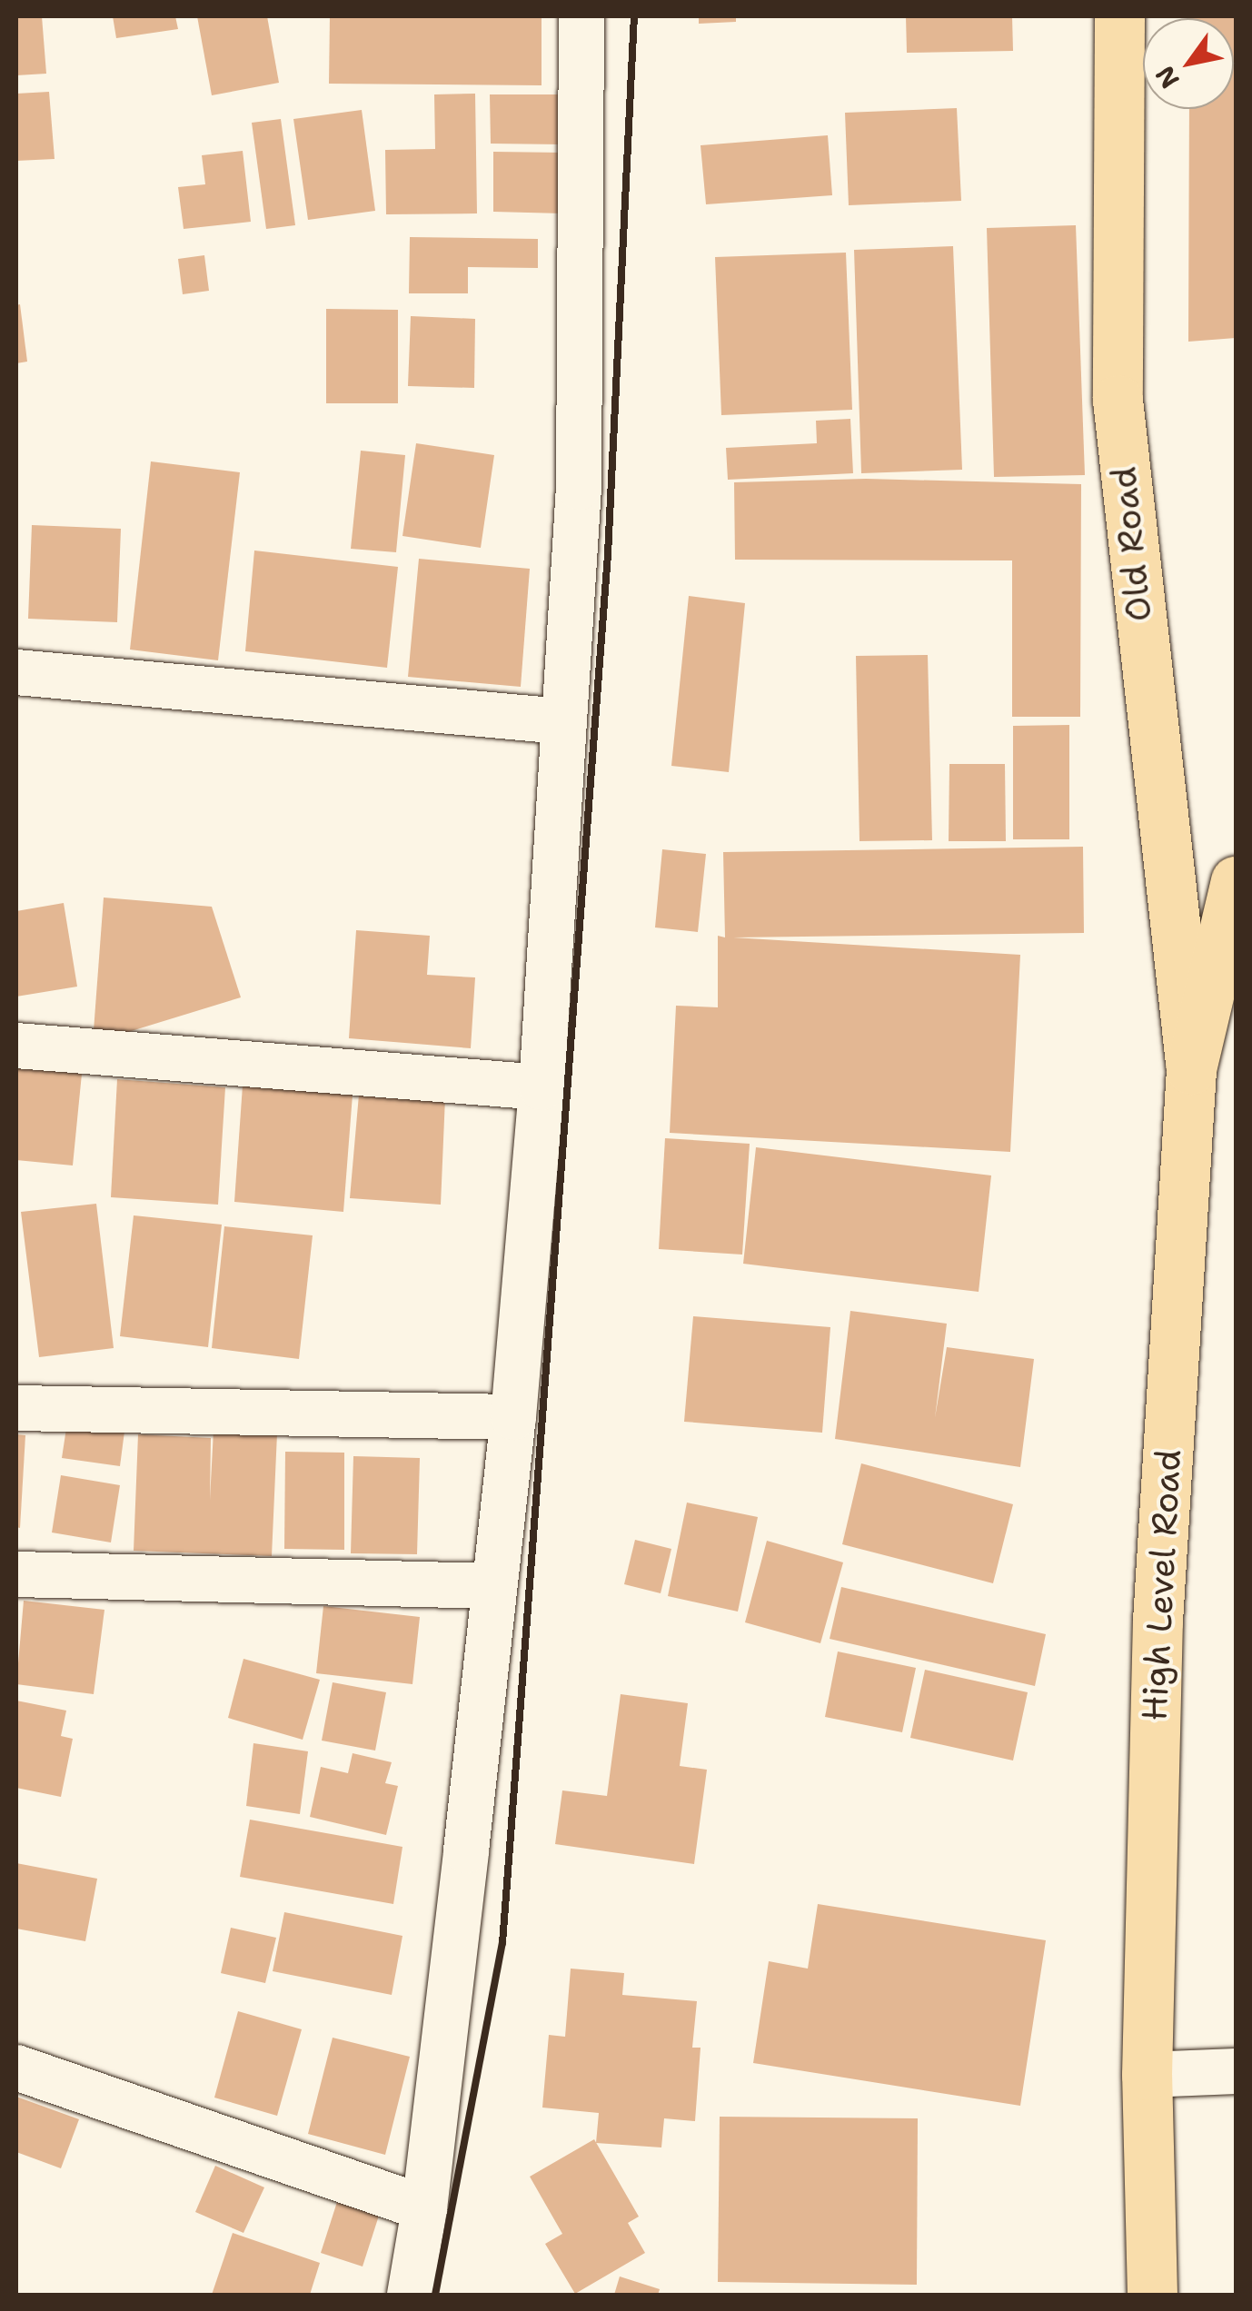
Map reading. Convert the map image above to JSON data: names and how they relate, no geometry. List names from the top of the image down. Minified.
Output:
{"streets":{"main road":["Old Road","High Level Road"]},"crossings":[["Old Road","High Level Road"]],"north":"bottom left"}
